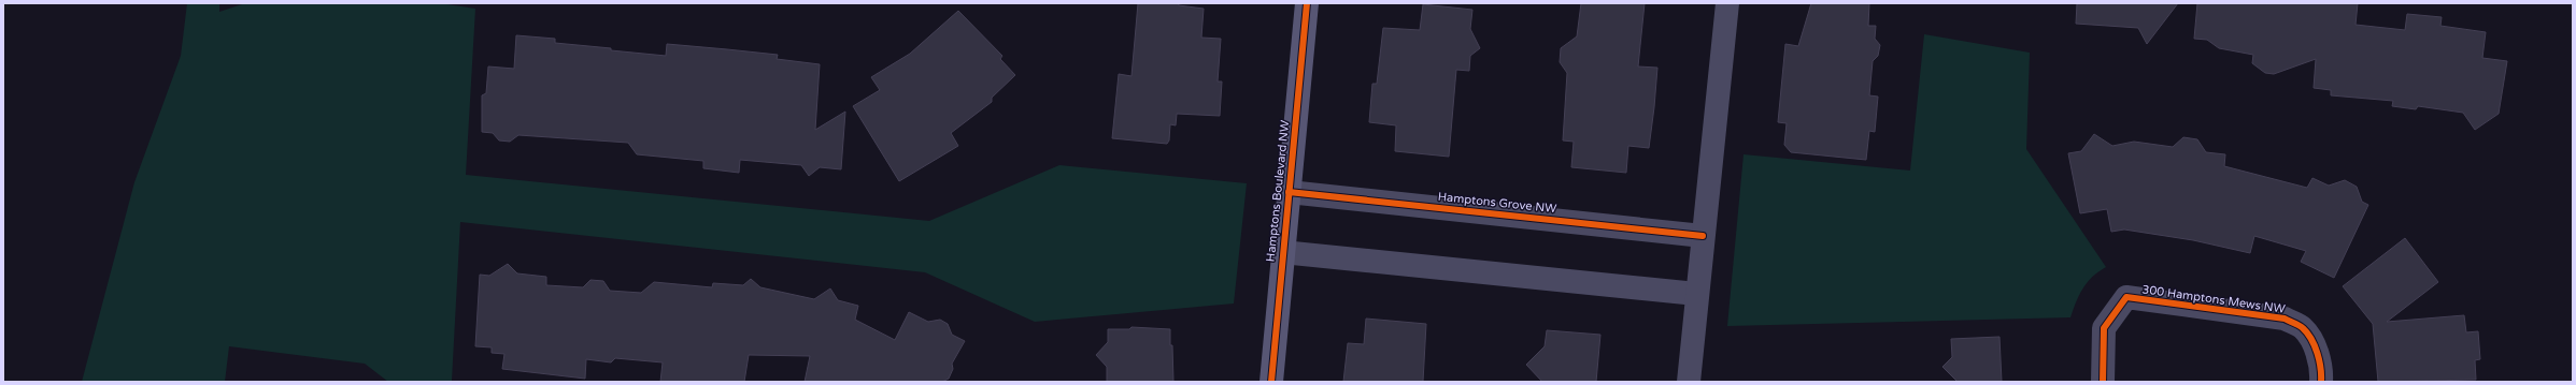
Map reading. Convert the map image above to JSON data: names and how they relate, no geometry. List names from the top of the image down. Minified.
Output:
{"streets":{"street":["Hamptons Boulevard NW","Hamptons Grove NW","300 Hamptons Mews NW"]},"crossings":[["Hamptons Boulevard NW","Hamptons Grove NW"]]}
